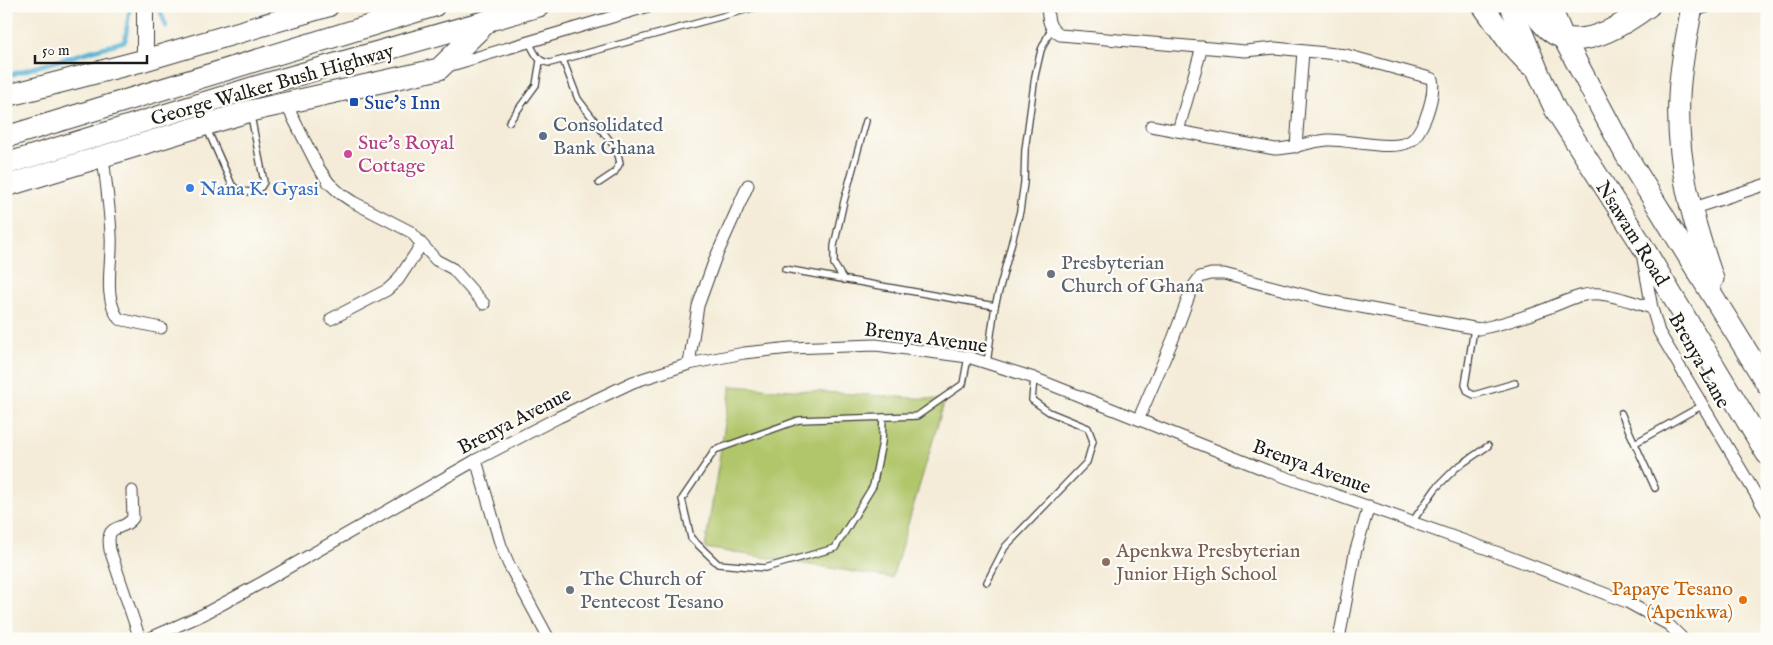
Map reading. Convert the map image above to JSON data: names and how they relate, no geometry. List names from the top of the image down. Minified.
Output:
{"streets":{"highway":["George Walker Bush Highway","Nsawam Road"],"street":["Brenya Avenue","Brenya Lane"]},"crossings":[["Brenya Avenue","Brenya Lane"]],"places":{"transit":["Sue's Inn"],"other":["Consolidated Bank Ghana","Sue's Royal Cottage","Nana K. Gyasi","Presbyterian Church of Ghana","Apenkwa Presbyterian Junior High School","The Church of Pentecost Tesano","Papaye Tesano (Apenkwa)"]},"scale_bar":"50 m"}
